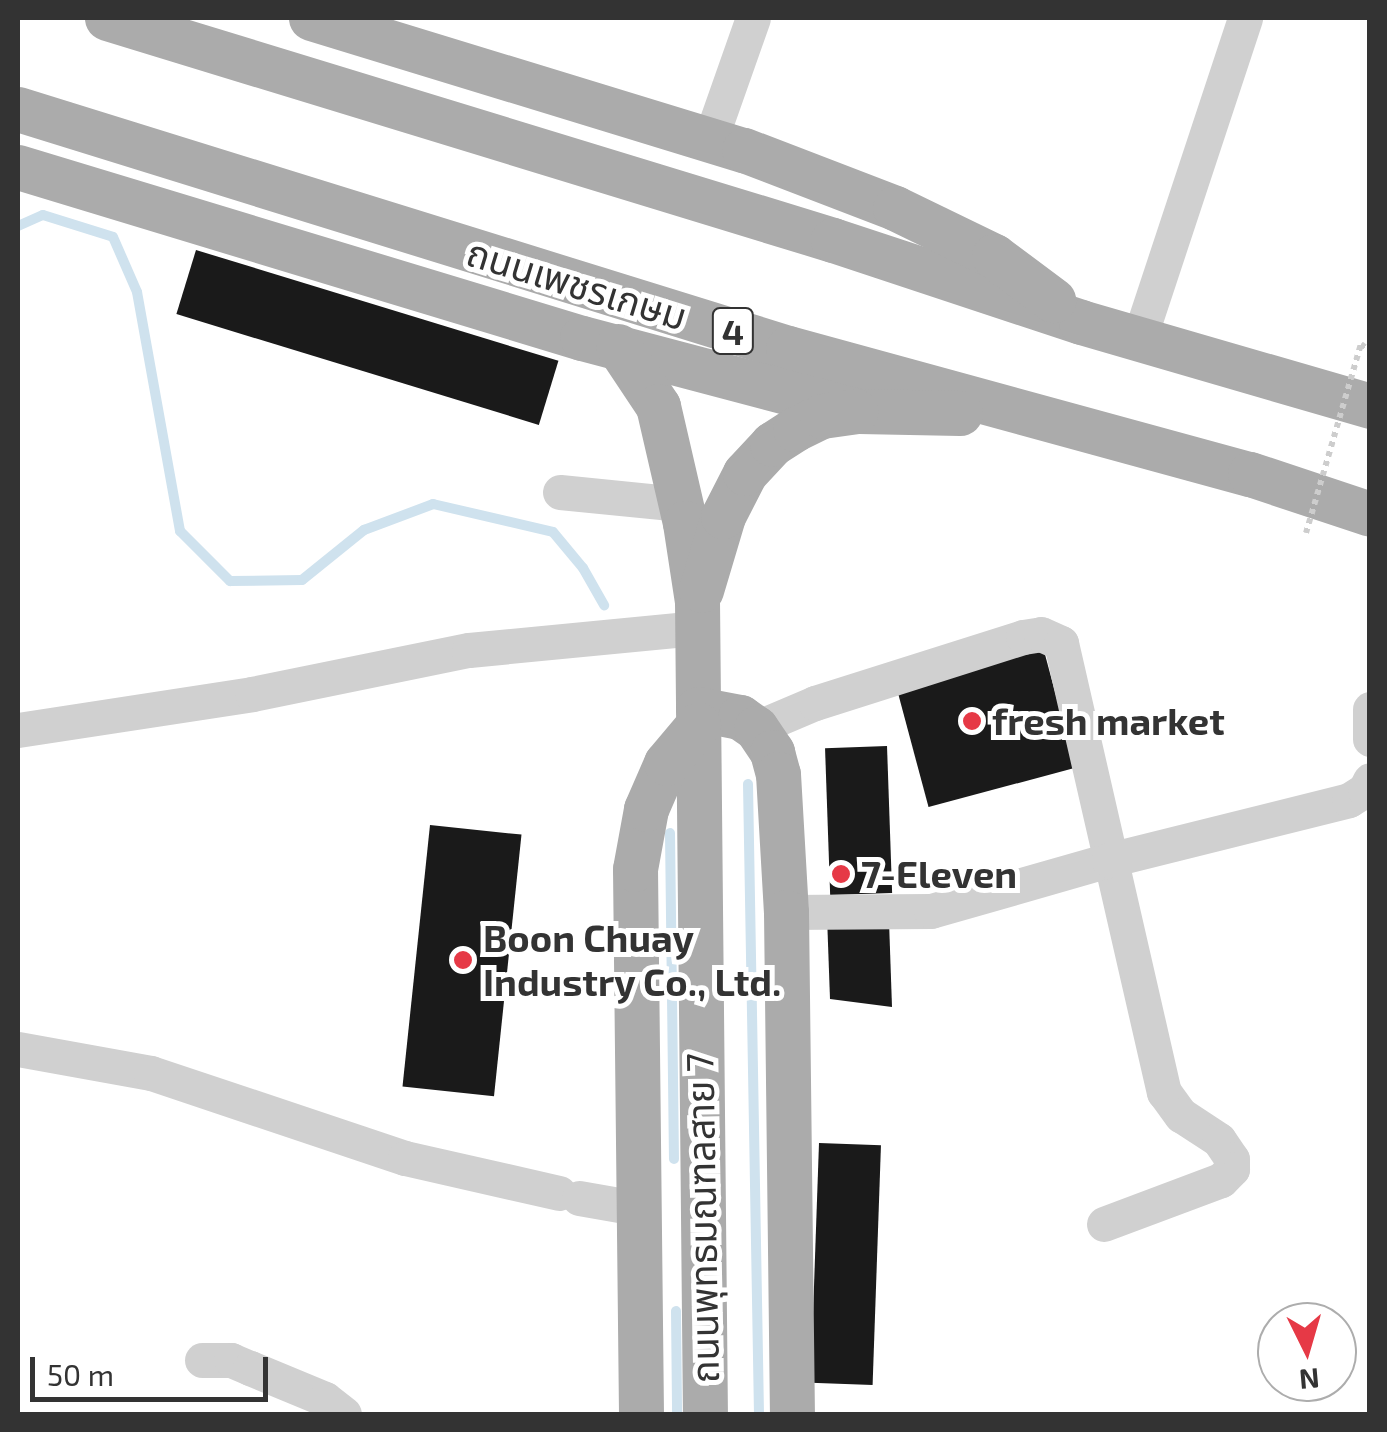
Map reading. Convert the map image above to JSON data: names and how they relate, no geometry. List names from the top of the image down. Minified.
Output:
{"streets":{"main road":["ถนนเพชรเกษม","4","ถนนพุทธมณฑลสาย 7"]},"places":["fresh market","7-Eleven","Boon Chuay Industry Co., Ltd."],"scale_bar":"50 m","north":"bottom"}
